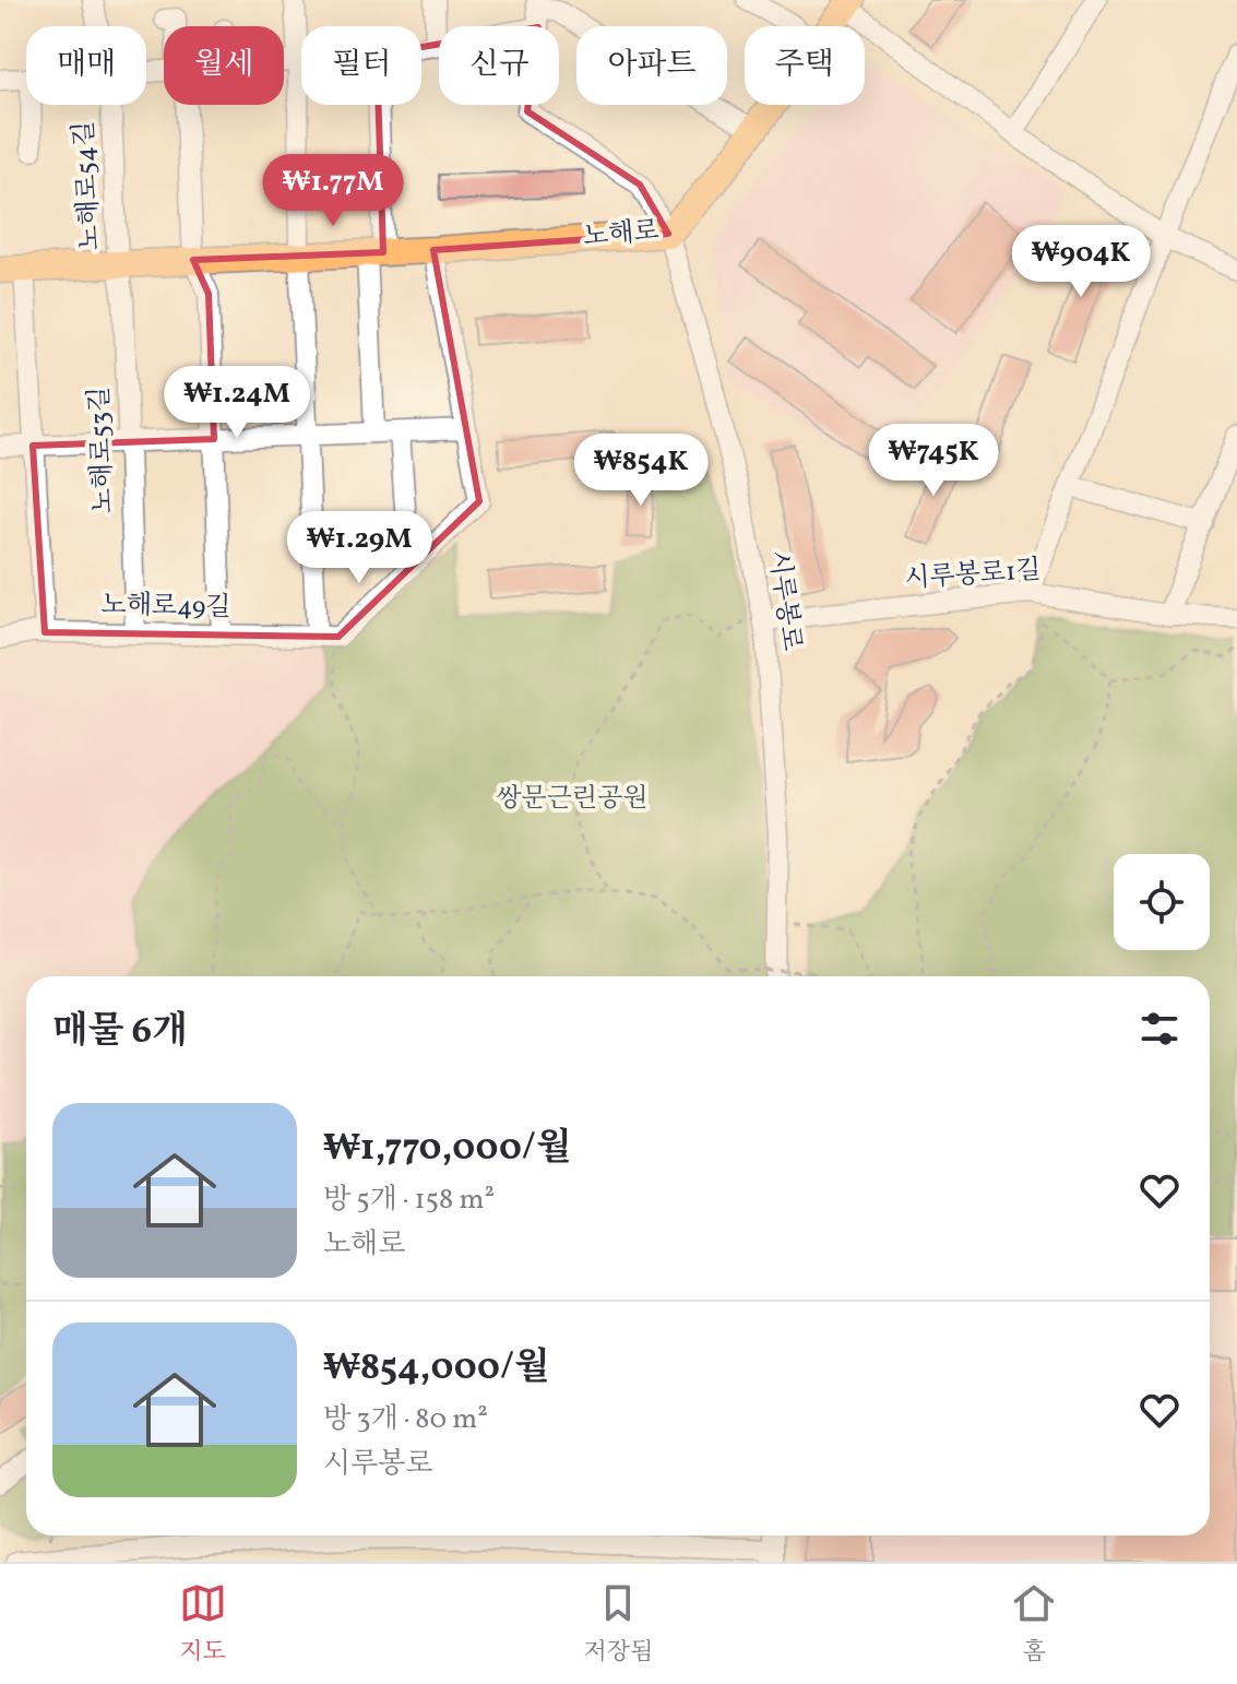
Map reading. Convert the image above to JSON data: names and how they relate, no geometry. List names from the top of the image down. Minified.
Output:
{"streets":{"main road":["노해로"],"street":["노해로54길","노해로53길","시루봉로1길","시루봉로","노해로49길"]},"crossings":[["노해로54길","노해로"],["노해로54길","노해로53길"],["노해로","노해로53길"],["노해로","시루봉로"],["노해로","노해로49길"],["노해로53길","노해로49길"],["시루봉로1길","시루봉로"]],"parks":["쌍문근린공원"],"page":{"chip":["매매","월세","필터","신규","아파트","주택"],"price":["₩1.77M","₩904K","₩1.24M","₩745K","₩854K","₩1.29M"],"heading":"매물 6개","list":[{"name":"₩1,770,000/월","note":"방 5개 · 158 m² · 노해로"},{"name":"₩854,000/월","note":"방 3개 · 80 m² · 시루봉로"}],"tabs":["지도","저장됨","홈"]}}
